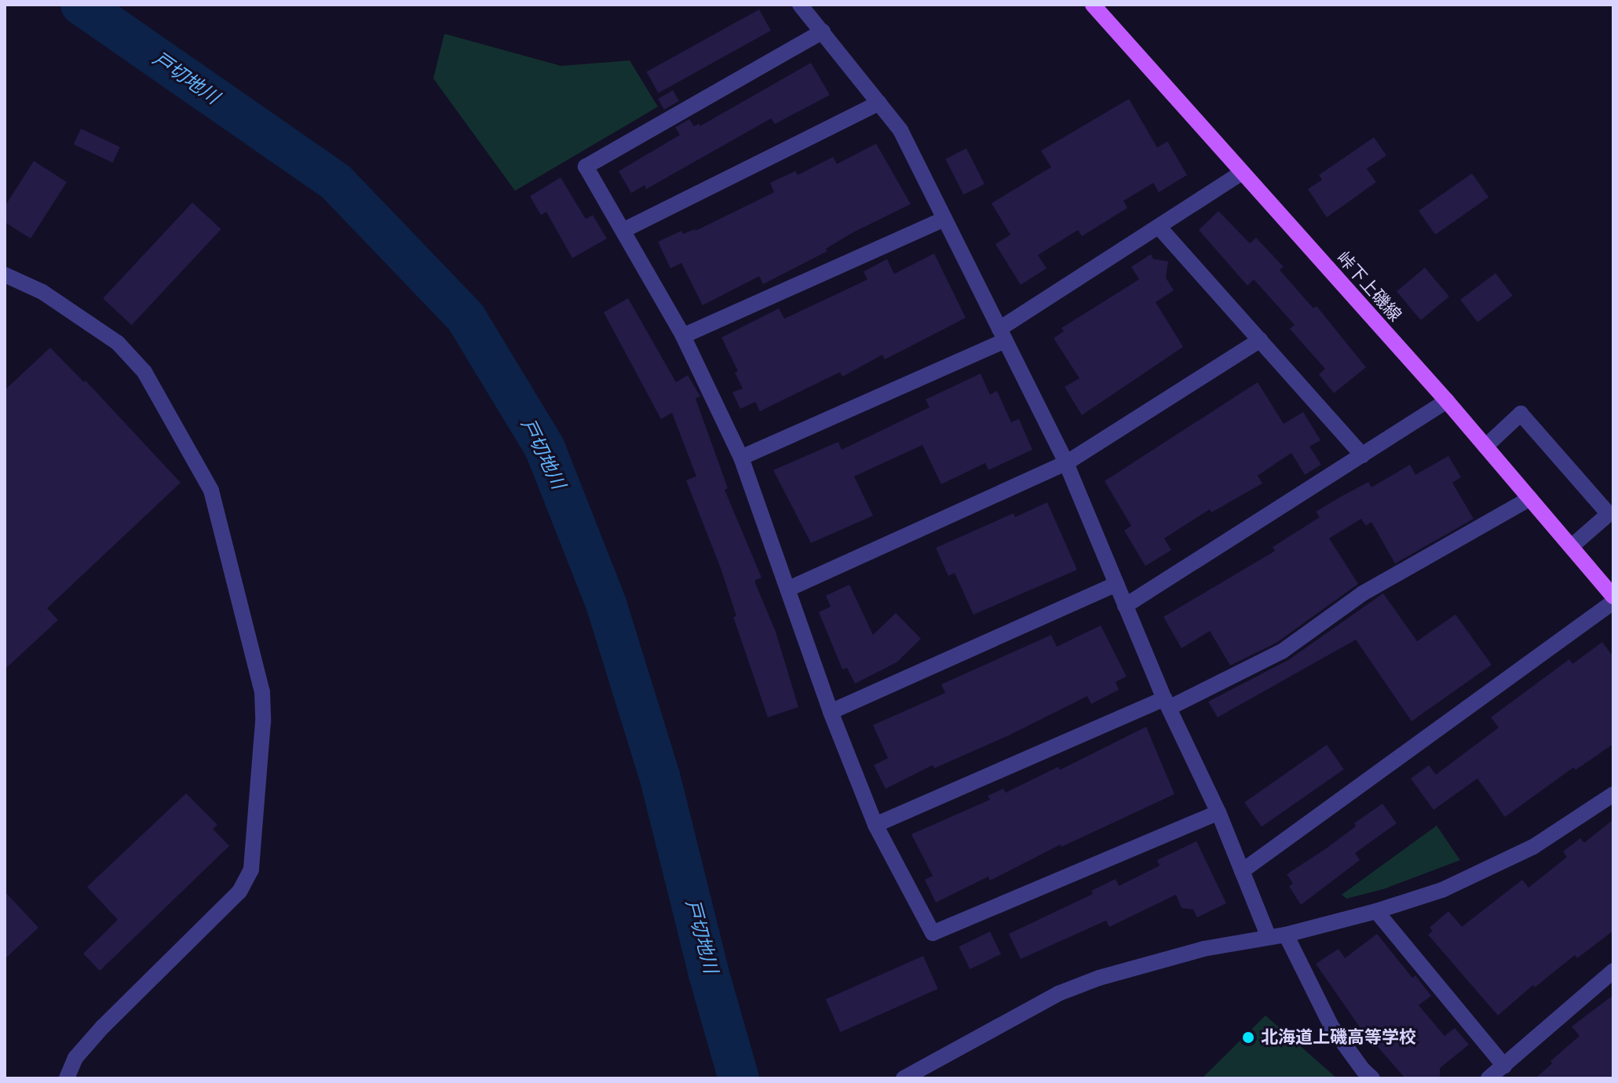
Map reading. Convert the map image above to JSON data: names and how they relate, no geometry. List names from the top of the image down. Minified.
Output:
{"streets":{"main road":["峠下上磯線"]},"water":["戸切地川"],"places":["北海道上磯高等学校"]}
